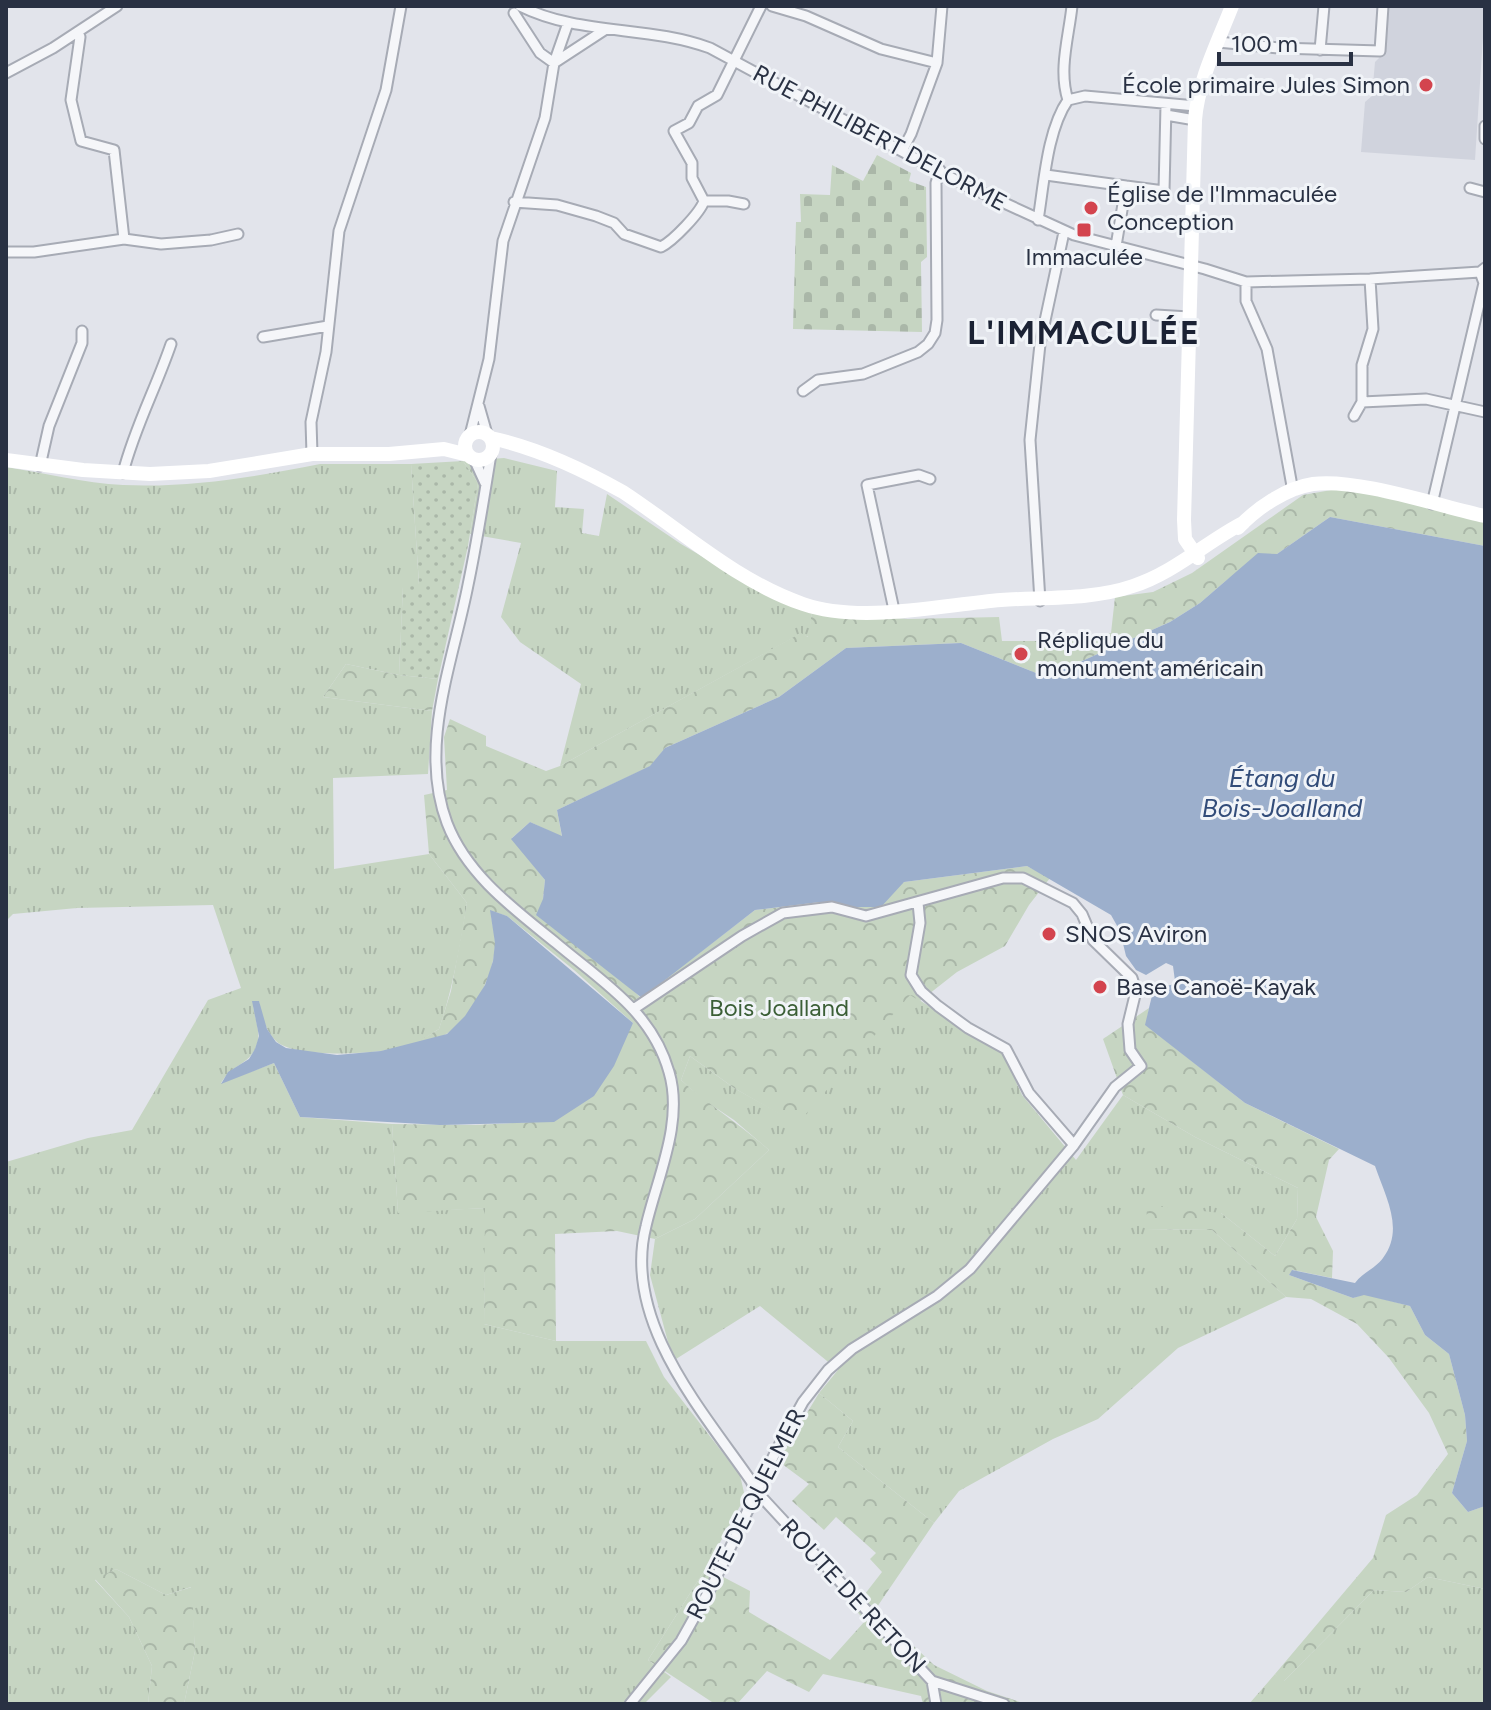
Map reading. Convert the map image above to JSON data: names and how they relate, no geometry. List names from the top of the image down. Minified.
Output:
{"streets":{"street":["RUE PHILIBERT DELORME","ROUTE DE QUELMER","ROUTE DE RETON"]},"crossings":[["ROUTE DE QUELMER","ROUTE DE RETON"]],"districts":["L'IMMACULÉE"],"water":["Étang du Bois-Joalland"],"parks":["Bois Joalland"],"places":{"other":["École primaire Jules Simon","Église de l'Immaculée Conception","Réplique du monument américain","SNOS Aviron","Base Canoë-Kayak"],"transit":["Immaculée"]},"scale_bar":"100 m"}
